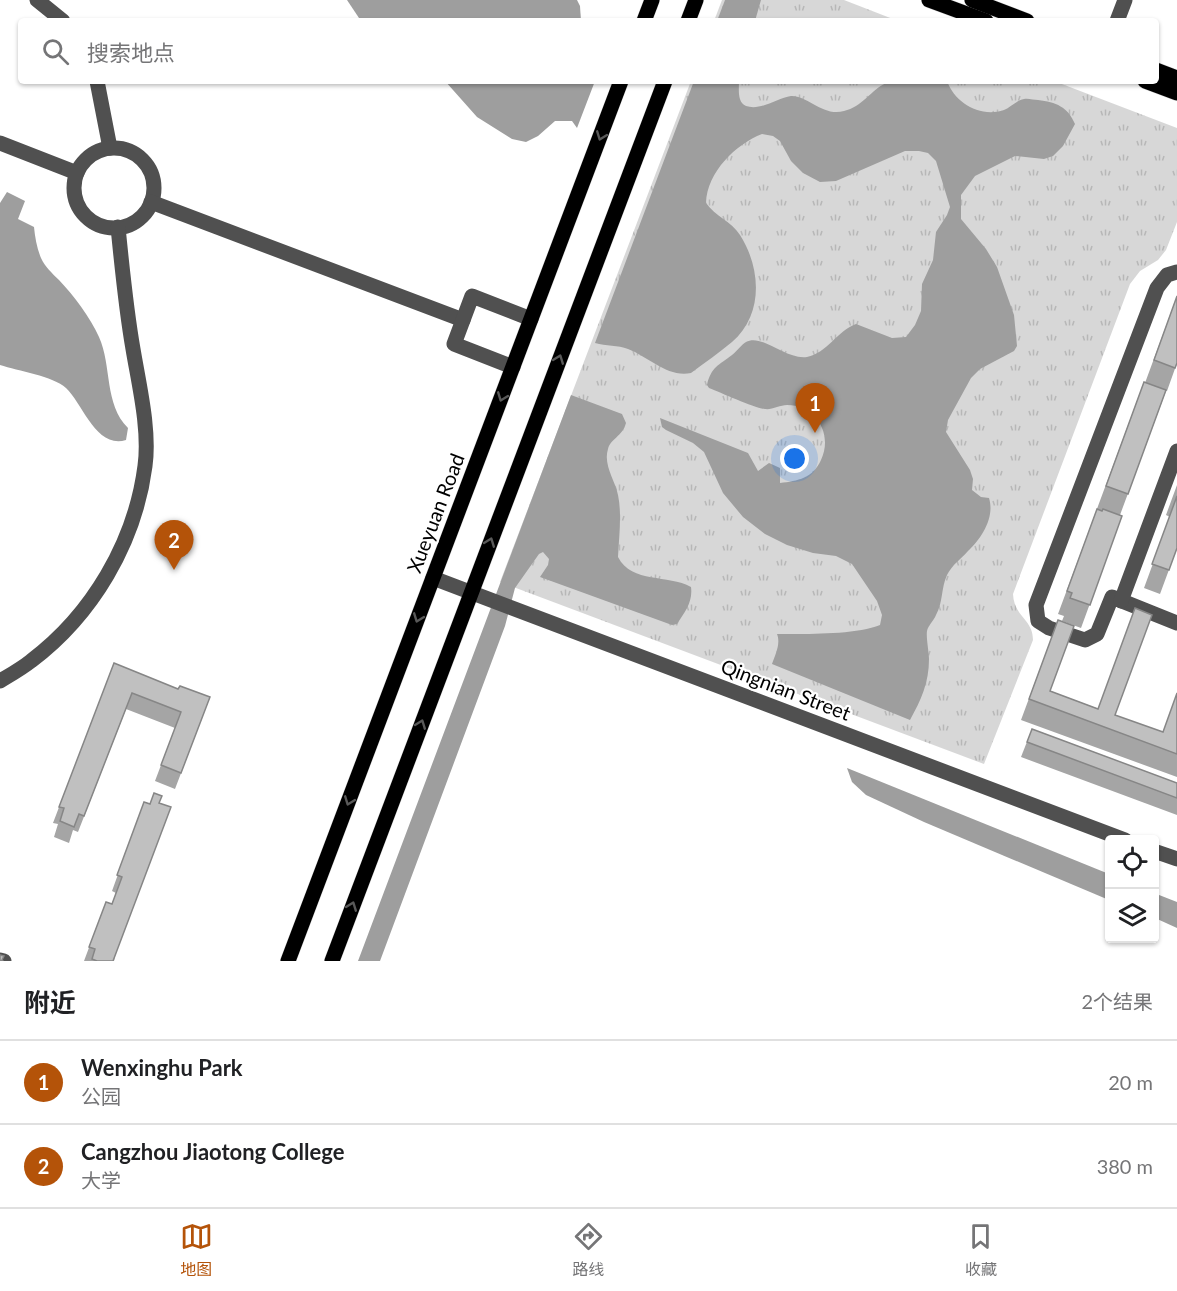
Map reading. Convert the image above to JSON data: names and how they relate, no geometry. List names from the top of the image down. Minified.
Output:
{"streets":{"main road":["Xueyuan Road"],"street":["Qingnian Street"]},"crossings":[["Xueyuan Road","Qingnian Street"]],"page":{"search":"搜索地点","pins":["1","2"],"heading":["附近","2个结果"],"list":[{"mark":"1","name":"Wenxinghu Park","note":"公园","value":"20 m"},{"mark":"2","name":"Cangzhou Jiaotong College","note":"大学","value":"380 m"}],"nav":["地图","路线","收藏"]}}
